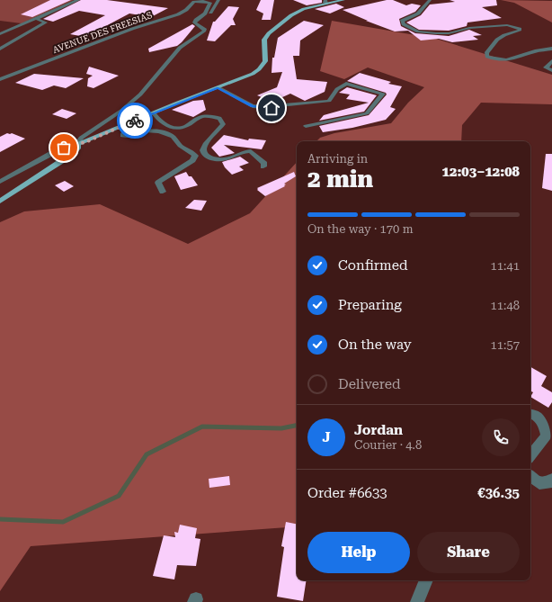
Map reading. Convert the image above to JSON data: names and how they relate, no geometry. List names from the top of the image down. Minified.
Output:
{"streets":{"street":["AVENUE DES FREESIAS"]},"page":{"heading":["2 min","Arriving in","12:03–12:08"],"panel":["Jordan","Courier · 4.8","Order #6633","€36.35"],"bar":"On the way · 170 m","list":[["Confirmed","11:41"],["Preparing","11:48"],["On the way","11:57"],"Delivered"],"round":"J","buttons":["Help","Share"]}}
